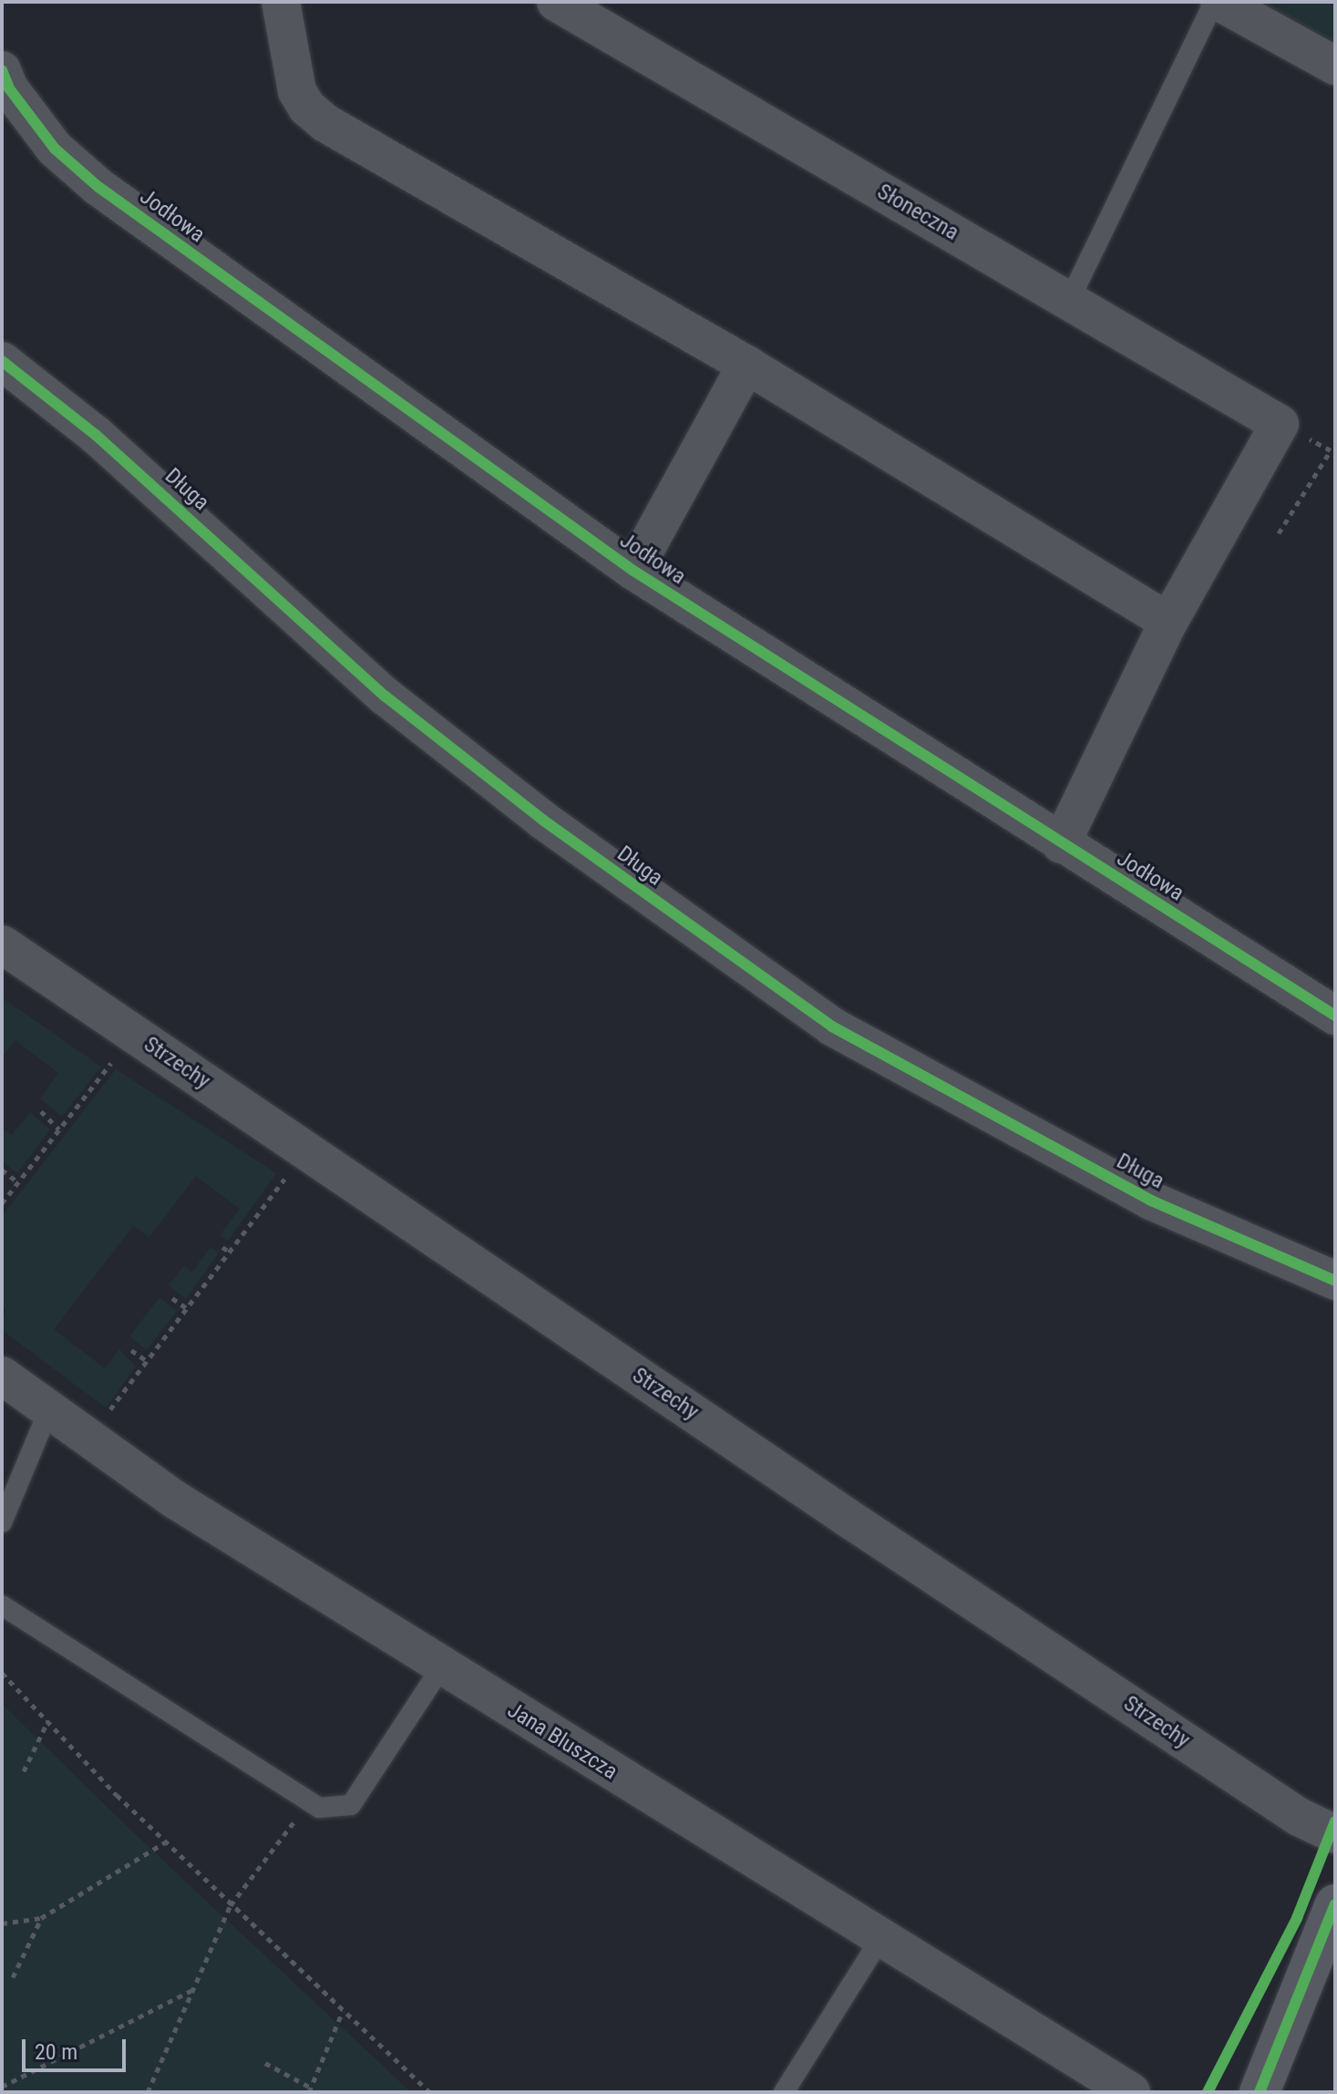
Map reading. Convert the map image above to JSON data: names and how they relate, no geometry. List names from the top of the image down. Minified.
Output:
{"streets":{"street":["Słoneczna","Jodłowa","Długa","Strzechy","Jana Bluszcza"]},"scale_bar":"20 m"}
